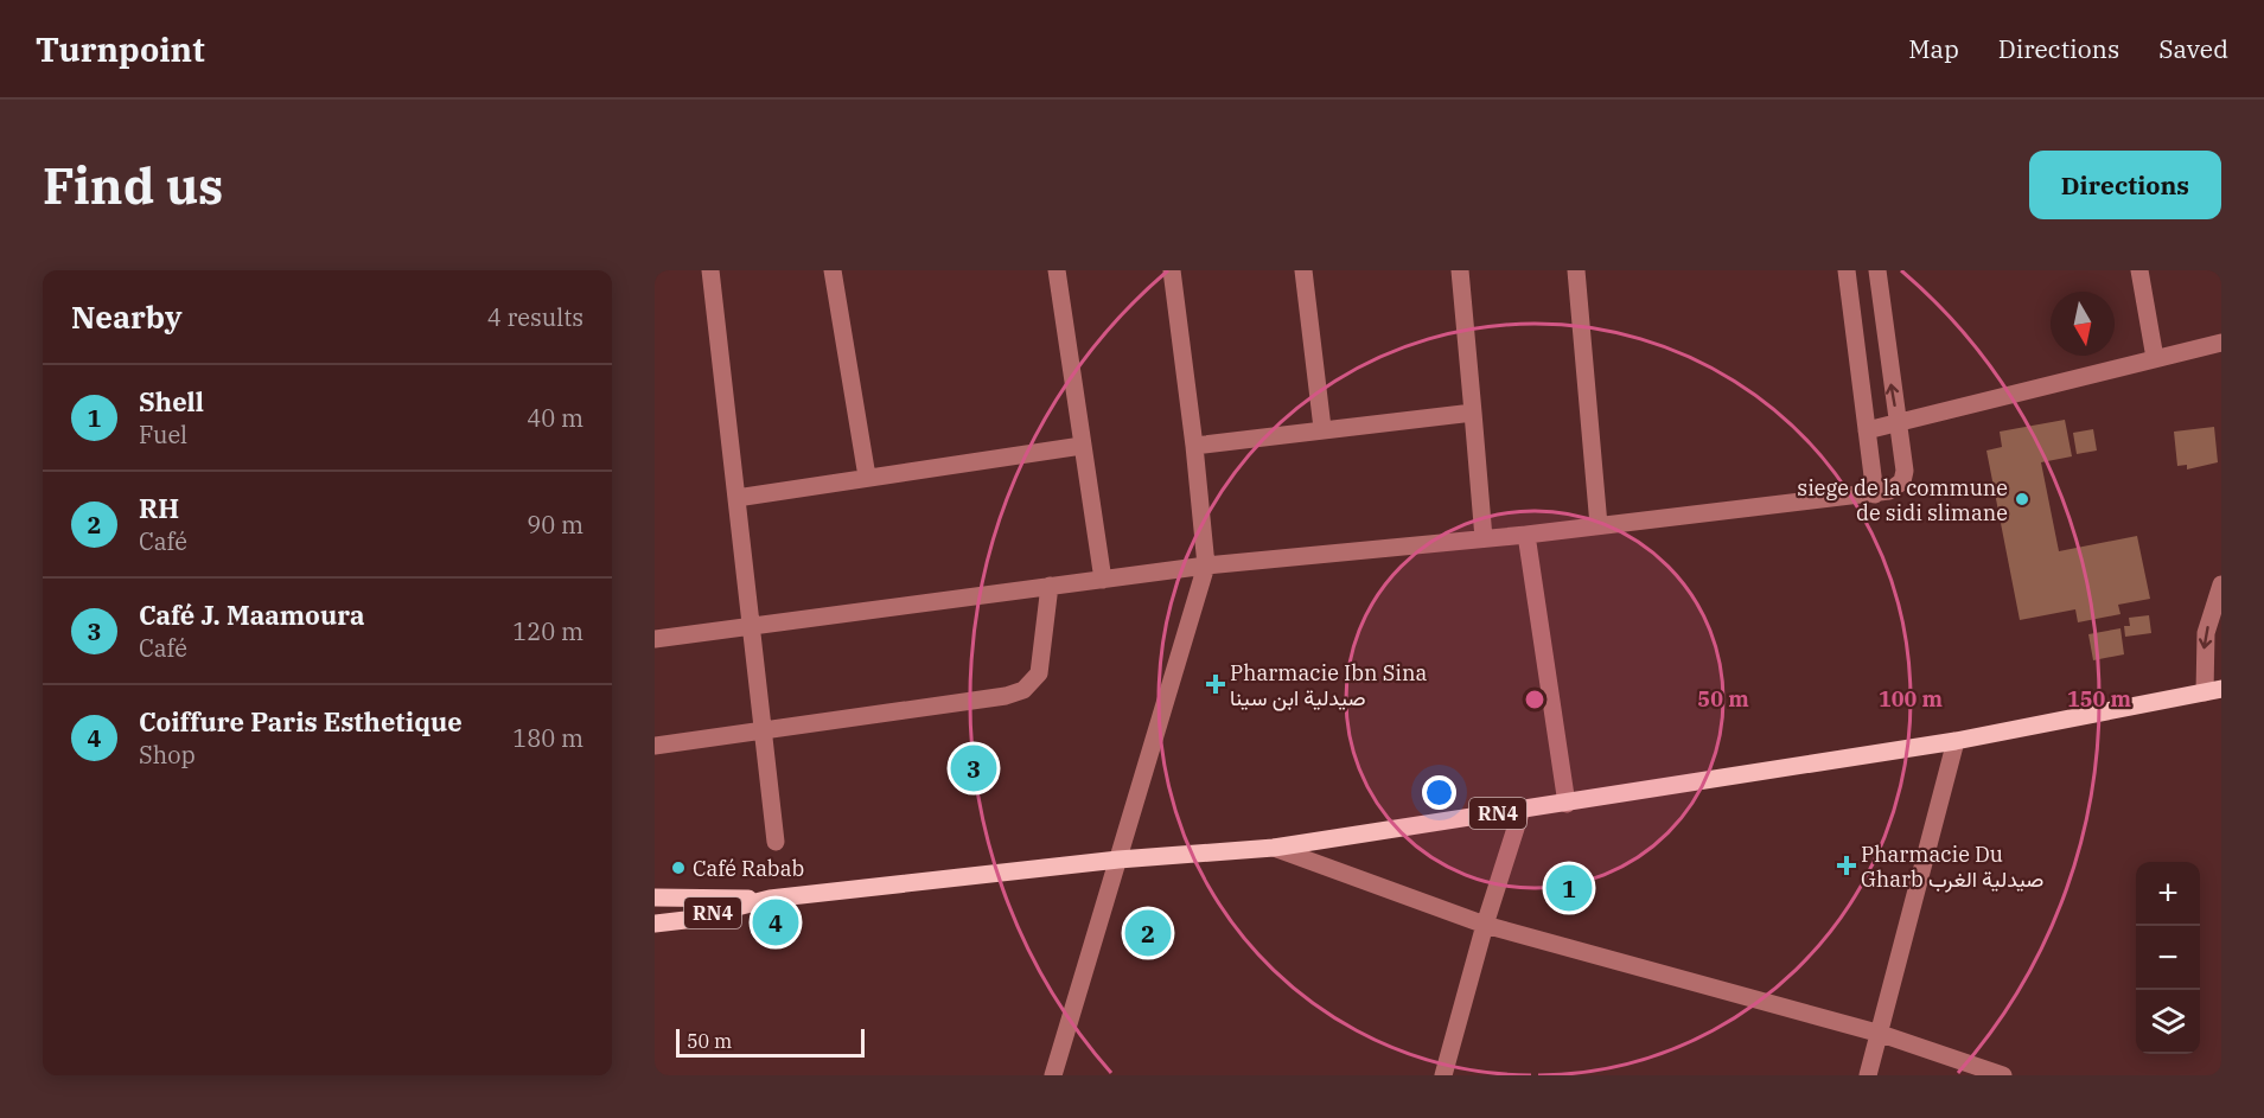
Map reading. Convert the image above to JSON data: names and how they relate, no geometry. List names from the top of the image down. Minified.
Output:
{"streets":{"main road":["RN4"]},"places":{"other":["siege de la commune de sidi slimane","Café Rabab"],"health":["Pharmacie Ibn Sina صيدلية ابن سينا","Pharmacie Du Gharb صيدلية الغرب"]},"scale_bar":"50 m","north":"bottom","page":{"header":"Turnpoint","nav":["Map","Directions","Saved"],"buttons":"Directions","title":"Find us","heading":["Nearby","4 results"],"list":[{"mark":"1","name":"Shell","note":"Fuel","value":"40 m"},{"mark":"2","name":"RH","note":"Café","value":"90 m"},{"mark":"3","name":"Café J. Maamoura","note":"Café","value":"120 m"},{"mark":"4","name":"Coiffure Paris Esthetique","note":"Shop","value":"180 m"}],"pins":["3","1","4","2"],"map_buttons":["+","−"],"scale":"50 m"},"rings":["50 m","100 m","150 m"]}
